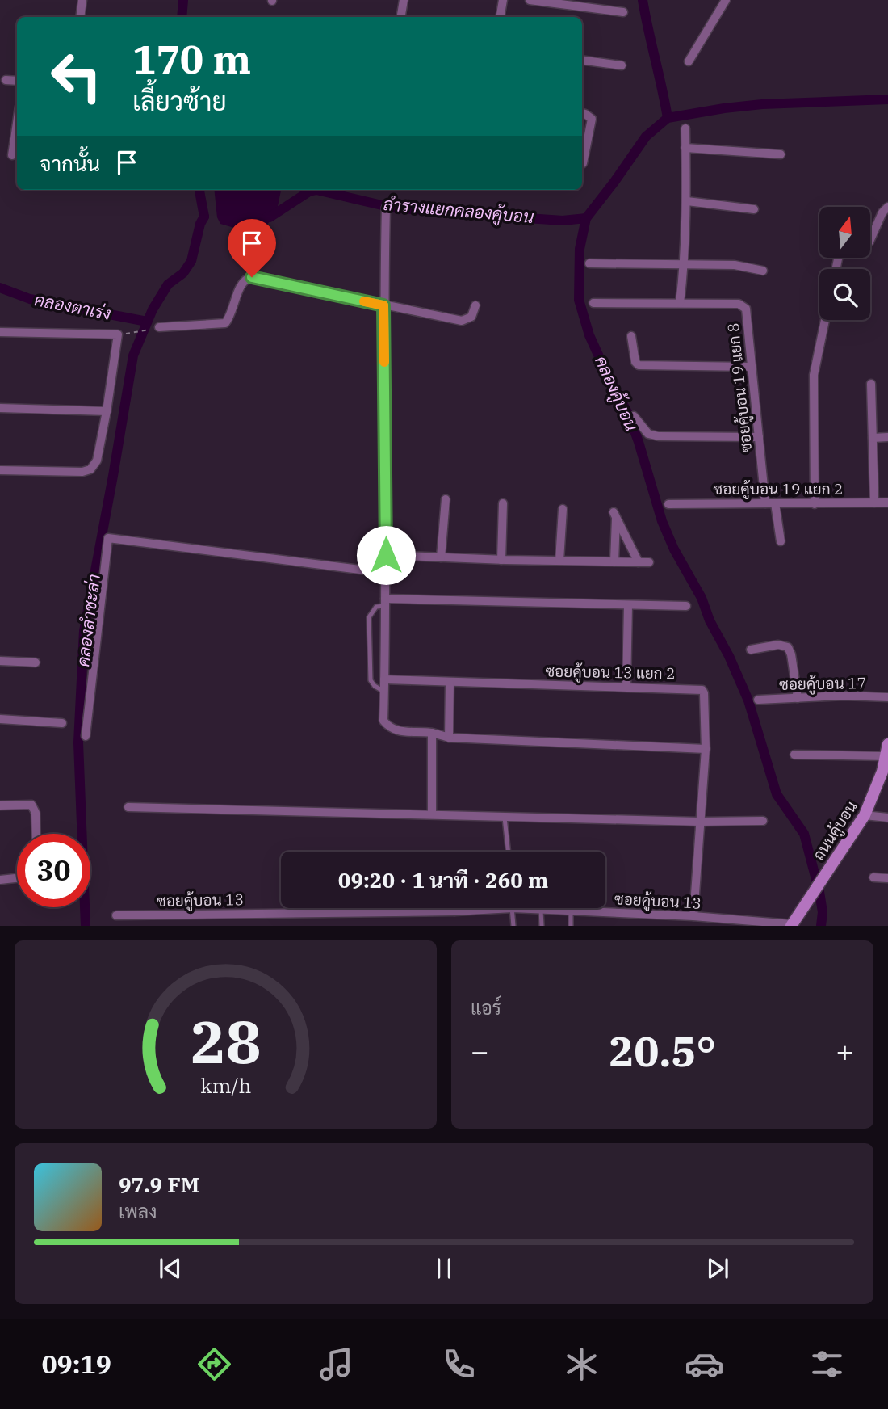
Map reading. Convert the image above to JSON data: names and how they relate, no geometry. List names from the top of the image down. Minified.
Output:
{"streets":{"main road":["ถนนคู้บอน"],"street":["ซอยคู้บอน 19 แยก 8","ซอยคู้บอน 19 แยก 2","ซอยคู้บอน 13 แยก 2","ซอยคู้บอน 17","ซอยคู้บอน 13"]},"crossings":[["ซอยคู้บอน 19 แยก 8","ซอยคู้บอน 19 แยก 2"],["ซอยคู้บอน 13 แยก 2","ซอยคู้บอน 13"],["ถนนคู้บอน","ซอยคู้บอน 13"]],"water":["ลำรางแยกคลองคู้บอน","คลองตาเร่ง","คลองคู้บอน","คลองลำชะล่า"],"north":"top","page":{"turn":["170 m","เลี้ยวซ้าย"],"then":"จากนั้น","limit":"30","trip":"09:20 · 1 นาที · 260 m","tile":"แอร์","heat":["−","20.5°","+"],"song":["97.9 FM","เพลง"],"tabs":"09:19","gauge":["28","km/h"]}}
